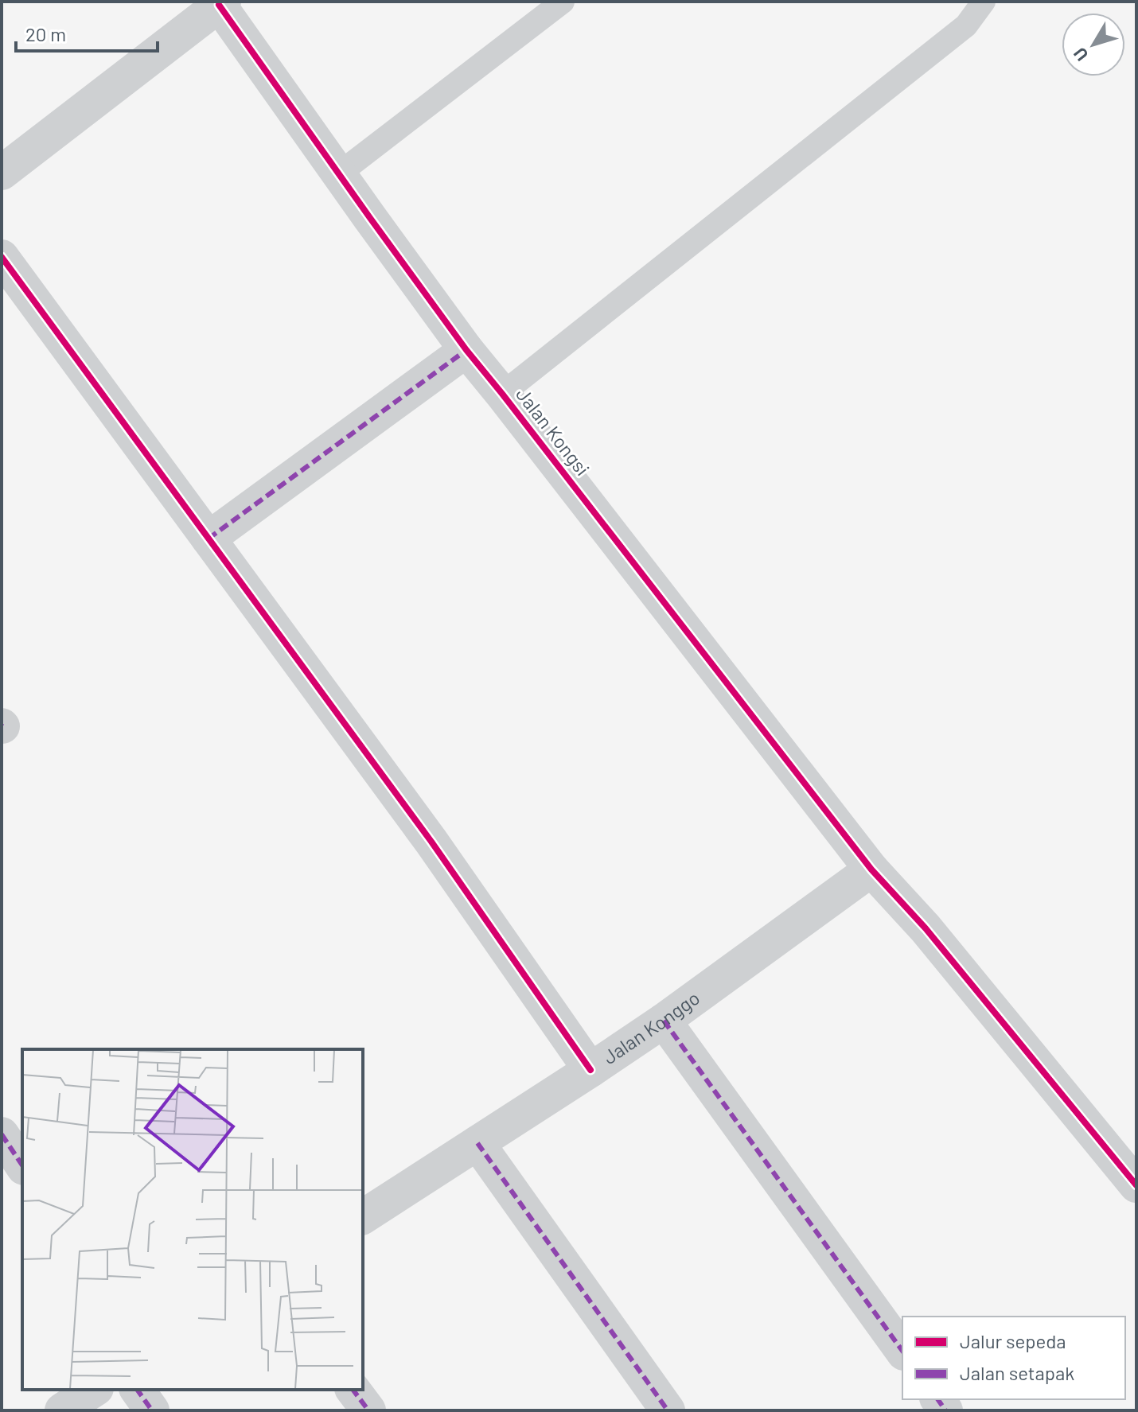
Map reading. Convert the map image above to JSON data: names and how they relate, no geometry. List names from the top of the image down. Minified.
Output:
{"streets":{"street":["Jalan Kongsi","Jalan Konggo"]},"crossings":[["Jalan Kongsi","Jalan Konggo"]],"legend":["Jalur sepeda","Jalan setapak"],"scale_bar":"20 m","north":"bottom left"}
